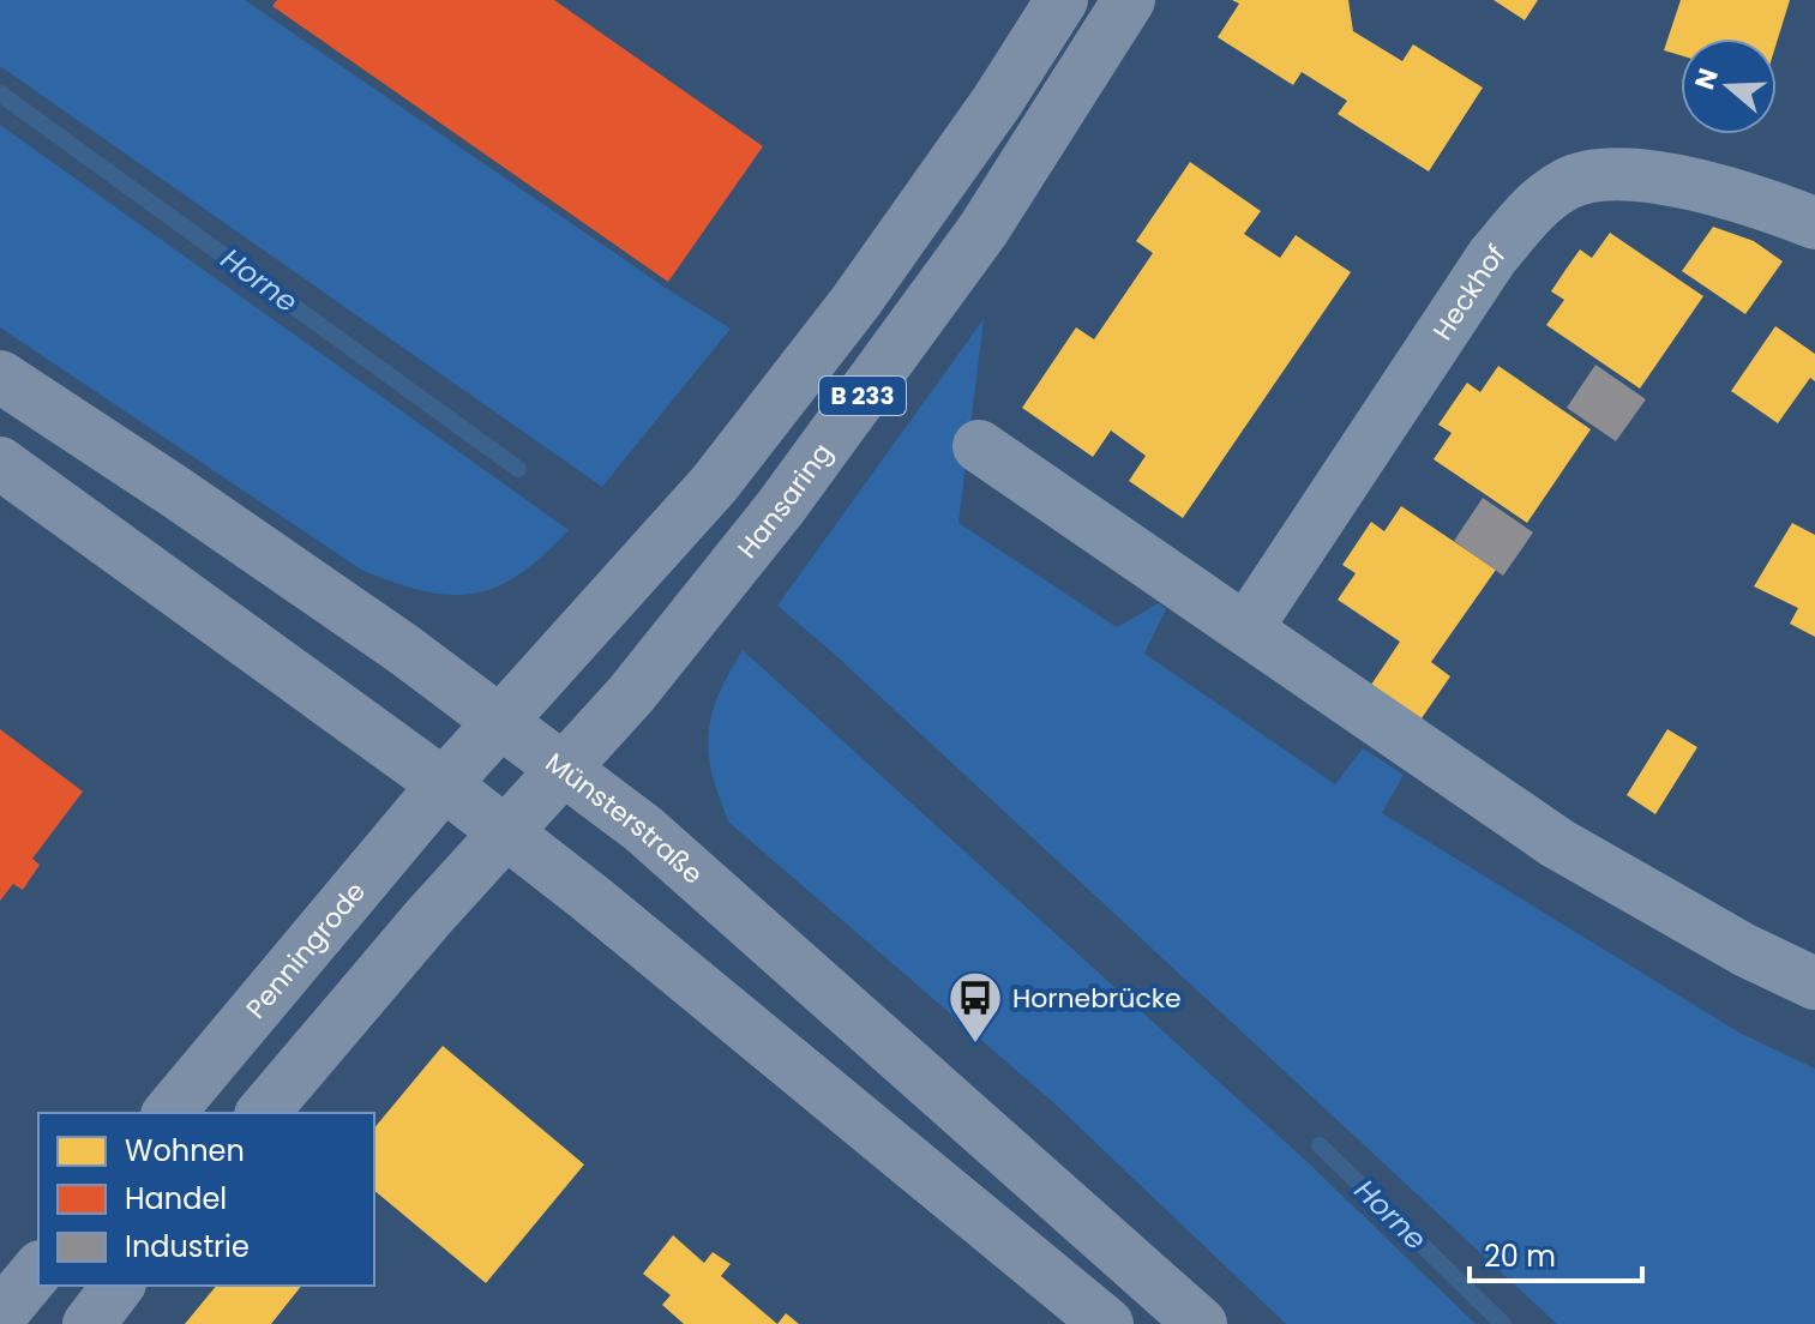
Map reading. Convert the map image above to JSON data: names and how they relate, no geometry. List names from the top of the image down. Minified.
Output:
{"streets":{"main road":["B 233","Hansaring","Münsterstraße","Penningrode"],"street":["Heckhof"]},"crossings":[["B 233","Münsterstraße"],["B 233","Penningrode"],["Hansaring","Münsterstraße"]],"water":["Horne"],"places":{"bus stop":["Hornebrücke"]},"legend":["Wohnen","Handel","Industrie"],"scale_bar":"20 m","north":"left"}
